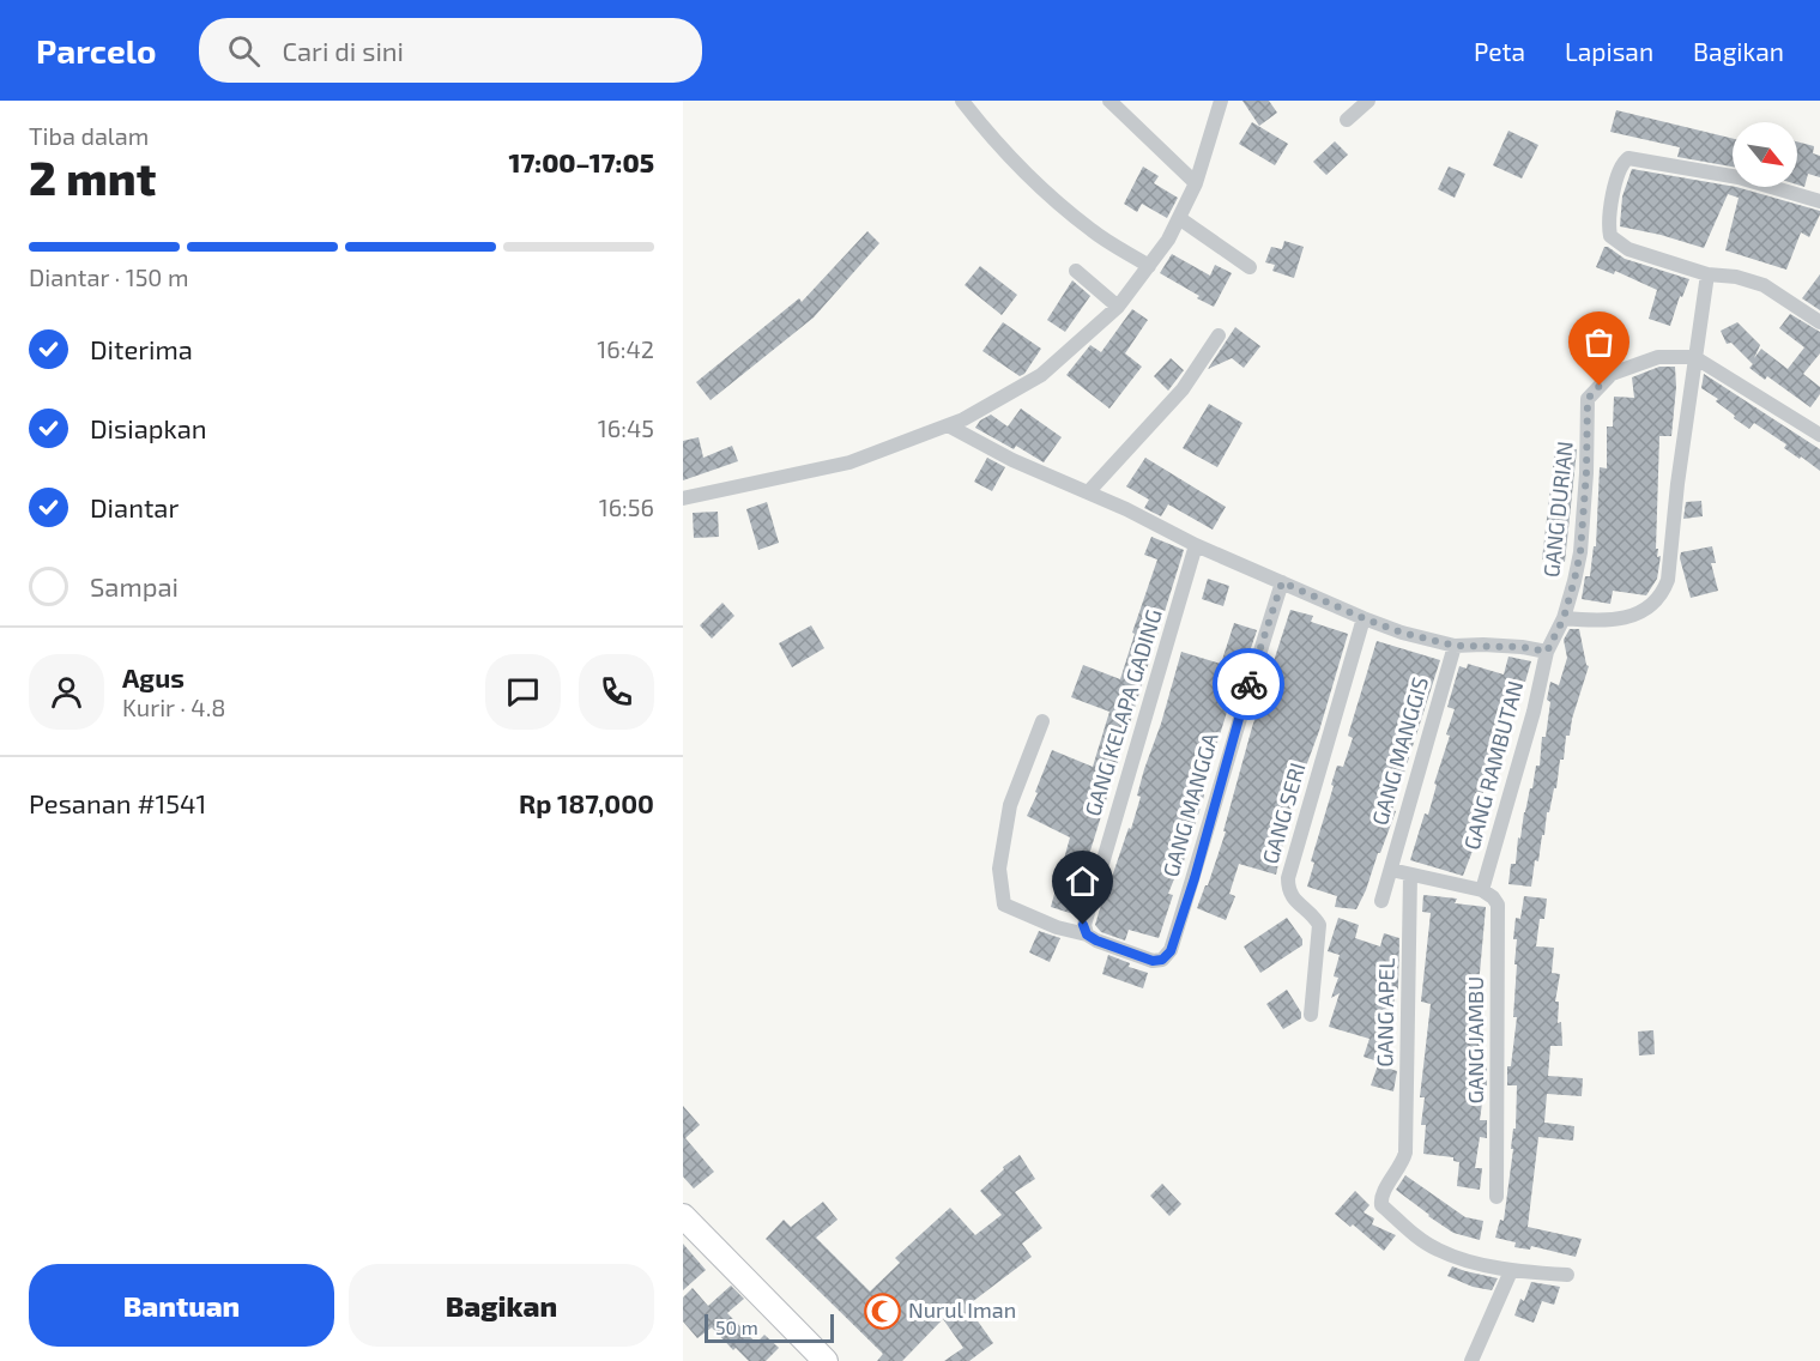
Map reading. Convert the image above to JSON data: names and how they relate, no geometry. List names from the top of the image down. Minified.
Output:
{"streets":{"street":["GANG DURIAN","GANG KELAPA GADING","GANG MANGGIS","GANG RAMBUTAN","GANG MANGGA","GANG SERI","GANG APEL","GANG JAMBU"]},"crossings":[["GANG DURIAN","GANG RAMBUTAN"],["GANG KELAPA GADING","GANG MANGGA"],["GANG RAMBUTAN","GANG JAMBU"]],"places":{"mosque":["Nurul Iman"]},"scale_bar":"50 m","north":"bottom right","page":{"header":"Parcelo","search":"Cari di sini","nav":["Peta","Lapisan","Bagikan"],"heading":["2 mnt","Tiba dalam","17:00–17:05"],"panel":["Agus","Kurir · 4.8","Pesanan #1541","Rp 187,000"],"bar":"Diantar · 150 m","list":[["Diterima","16:42"],["Disiapkan","16:45"],["Diantar","16:56"],"Sampai"],"buttons":["Bantuan","Bagikan"],"scale":"50 m"}}
